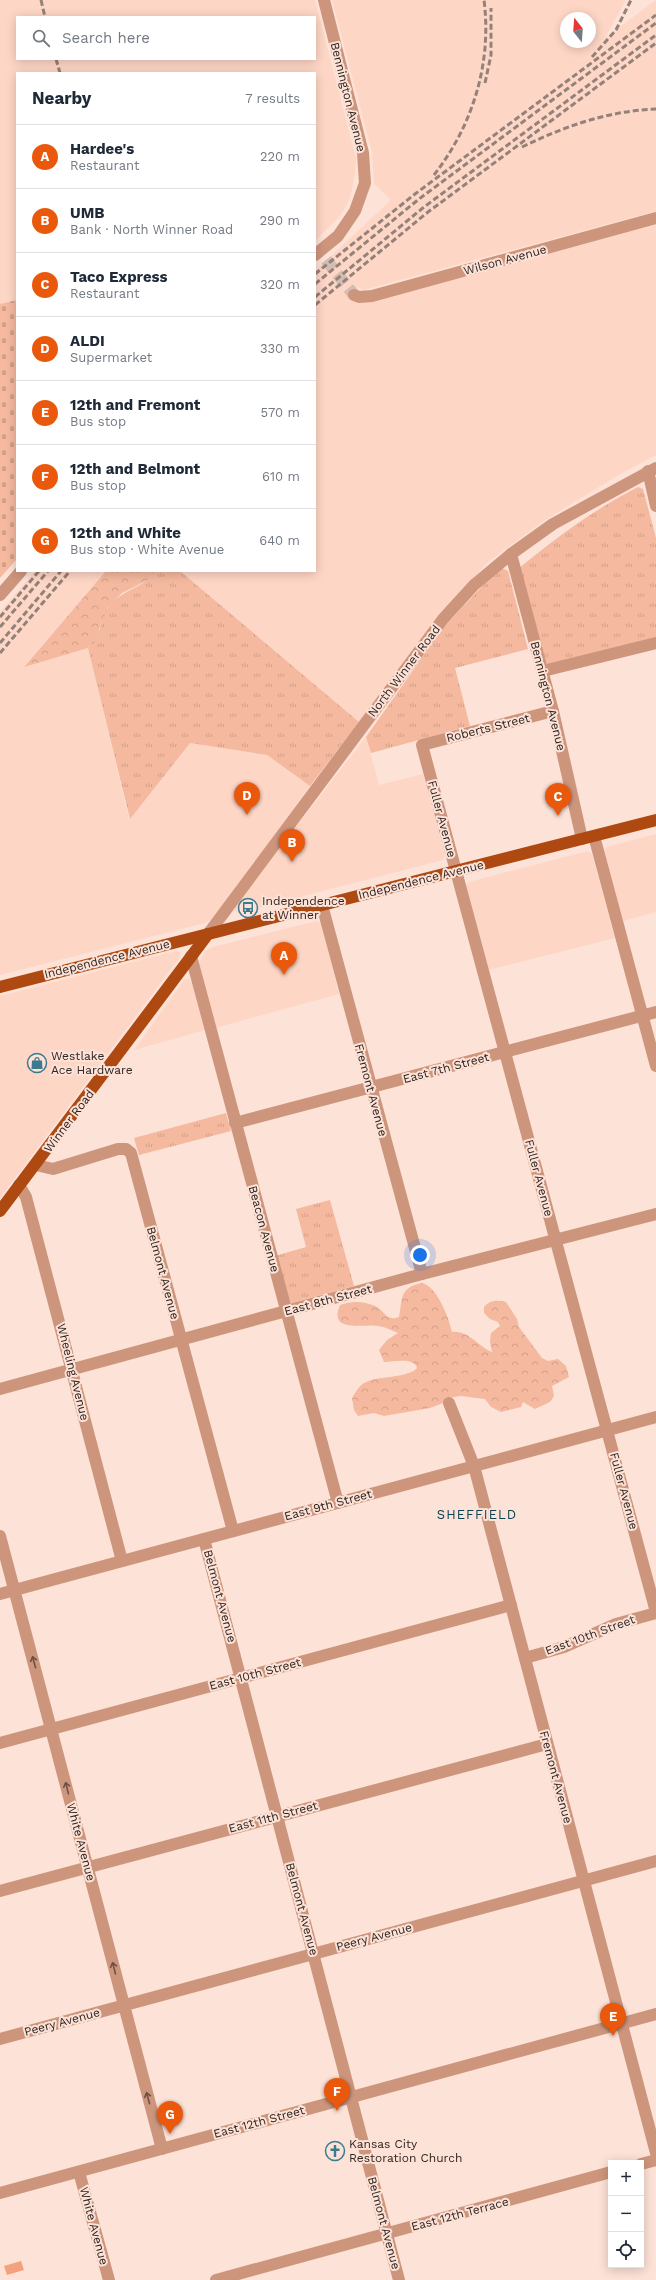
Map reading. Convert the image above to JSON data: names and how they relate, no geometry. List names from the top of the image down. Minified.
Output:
{"streets":{"main road":["Independence Avenue","Winner Road"],"street":["Bennington Avenue","Wilson Avenue","North Winner Road","Roberts Street","Fuller Avenue","East 7th Street","Fremont Avenue","Beacon Avenue","Belmont Avenue","East 8th Street","Wheeling Avenue","East 9th Street","East 10th Street","East 11th Street","White Avenue","Peery Avenue","East 12th Street","East 12th Terrace"]},"crossings":[["Bennington Avenue","North Winner Road"],["Bennington Avenue","Roberts Street"],["Bennington Avenue","Independence Avenue"],["Bennington Avenue","East 7th Street"],["North Winner Road","Independence Avenue"],["North Winner Road","Winner Road"],["Roberts Street","Fuller Avenue"],["Fuller Avenue","Independence Avenue"],["Fuller Avenue","East 7th Street"],["Fuller Avenue","East 8th Street"],["Fuller Avenue","East 9th Street"],["Fuller Avenue","East 10th Street"],["Independence Avenue","Fremont Avenue"],["Independence Avenue","Winner Road"],["East 7th Street","Fremont Avenue"],["East 7th Street","Beacon Avenue"],["Fremont Avenue","East 8th Street"],["Fremont Avenue","East 9th Street"],["Fremont Avenue","East 10th Street"],["Fremont Avenue","East 11th Street"],["Fremont Avenue","Peery Avenue"],["Fremont Avenue","East 12th Street"],["Winner Road","Beacon Avenue"],["Winner Road","Belmont Avenue"],["Winner Road","Wheeling Avenue"],["Beacon Avenue","East 8th Street"],["Beacon Avenue","East 9th Street"],["Belmont Avenue","East 8th Street"],["Belmont Avenue","East 9th Street"],["Belmont Avenue","East 10th Street"],["Belmont Avenue","East 11th Street"],["Belmont Avenue","Peery Avenue"],["Belmont Avenue","East 12th Street"],["Belmont Avenue","East 12th Terrace"],["East 8th Street","Wheeling Avenue"],["Wheeling Avenue","East 9th Street"],["East 9th Street","White Avenue"],["East 10th Street","White Avenue"],["East 11th Street","White Avenue"],["White Avenue","Peery Avenue"],["White Avenue","East 12th Street"]],"one_way":["White Avenue"],"districts":["SHEFFIELD"],"places":{"bus stop":["Independence at Winner"],"shop":["Westlake Ace Hardware"],"church":["Kansas City Restoration Church"]},"north":"top","page":{"search":"Search here","heading":["Nearby","7 results"],"list":[{"mark":"A","name":"Hardee's","note":"Restaurant","value":"220 m"},{"mark":"B","name":"UMB","note":"Bank · North Winner Road","value":"290 m"},{"mark":"C","name":"Taco Express","note":"Restaurant","value":"320 m"},{"mark":"D","name":"ALDI","note":"Supermarket","value":"330 m"},{"mark":"E","name":"12th and Fremont","note":"Bus stop","value":"570 m"},{"mark":"F","name":"12th and Belmont","note":"Bus stop","value":"610 m"},{"mark":"G","name":"12th and White","note":"Bus stop · White Avenue","value":"640 m"}],"pins":["D","C","B","A","E","F","G"],"map_buttons":["+","−"]}}
